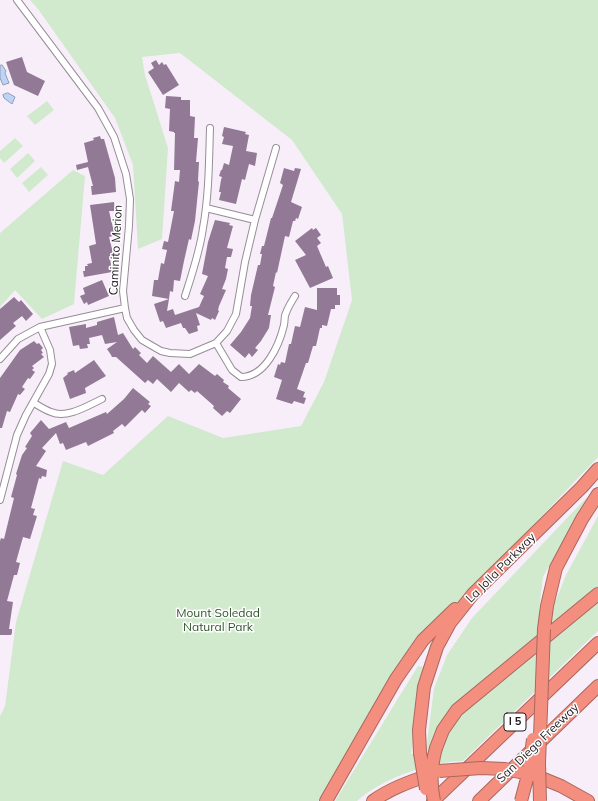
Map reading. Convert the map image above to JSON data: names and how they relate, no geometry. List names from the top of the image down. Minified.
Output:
{"streets":{"highway":["La Jolla Parkway","I 5","San Diego Freeway"],"street":["Caminito Merion"]},"parks":["Mount Soledad Natural Park"]}
